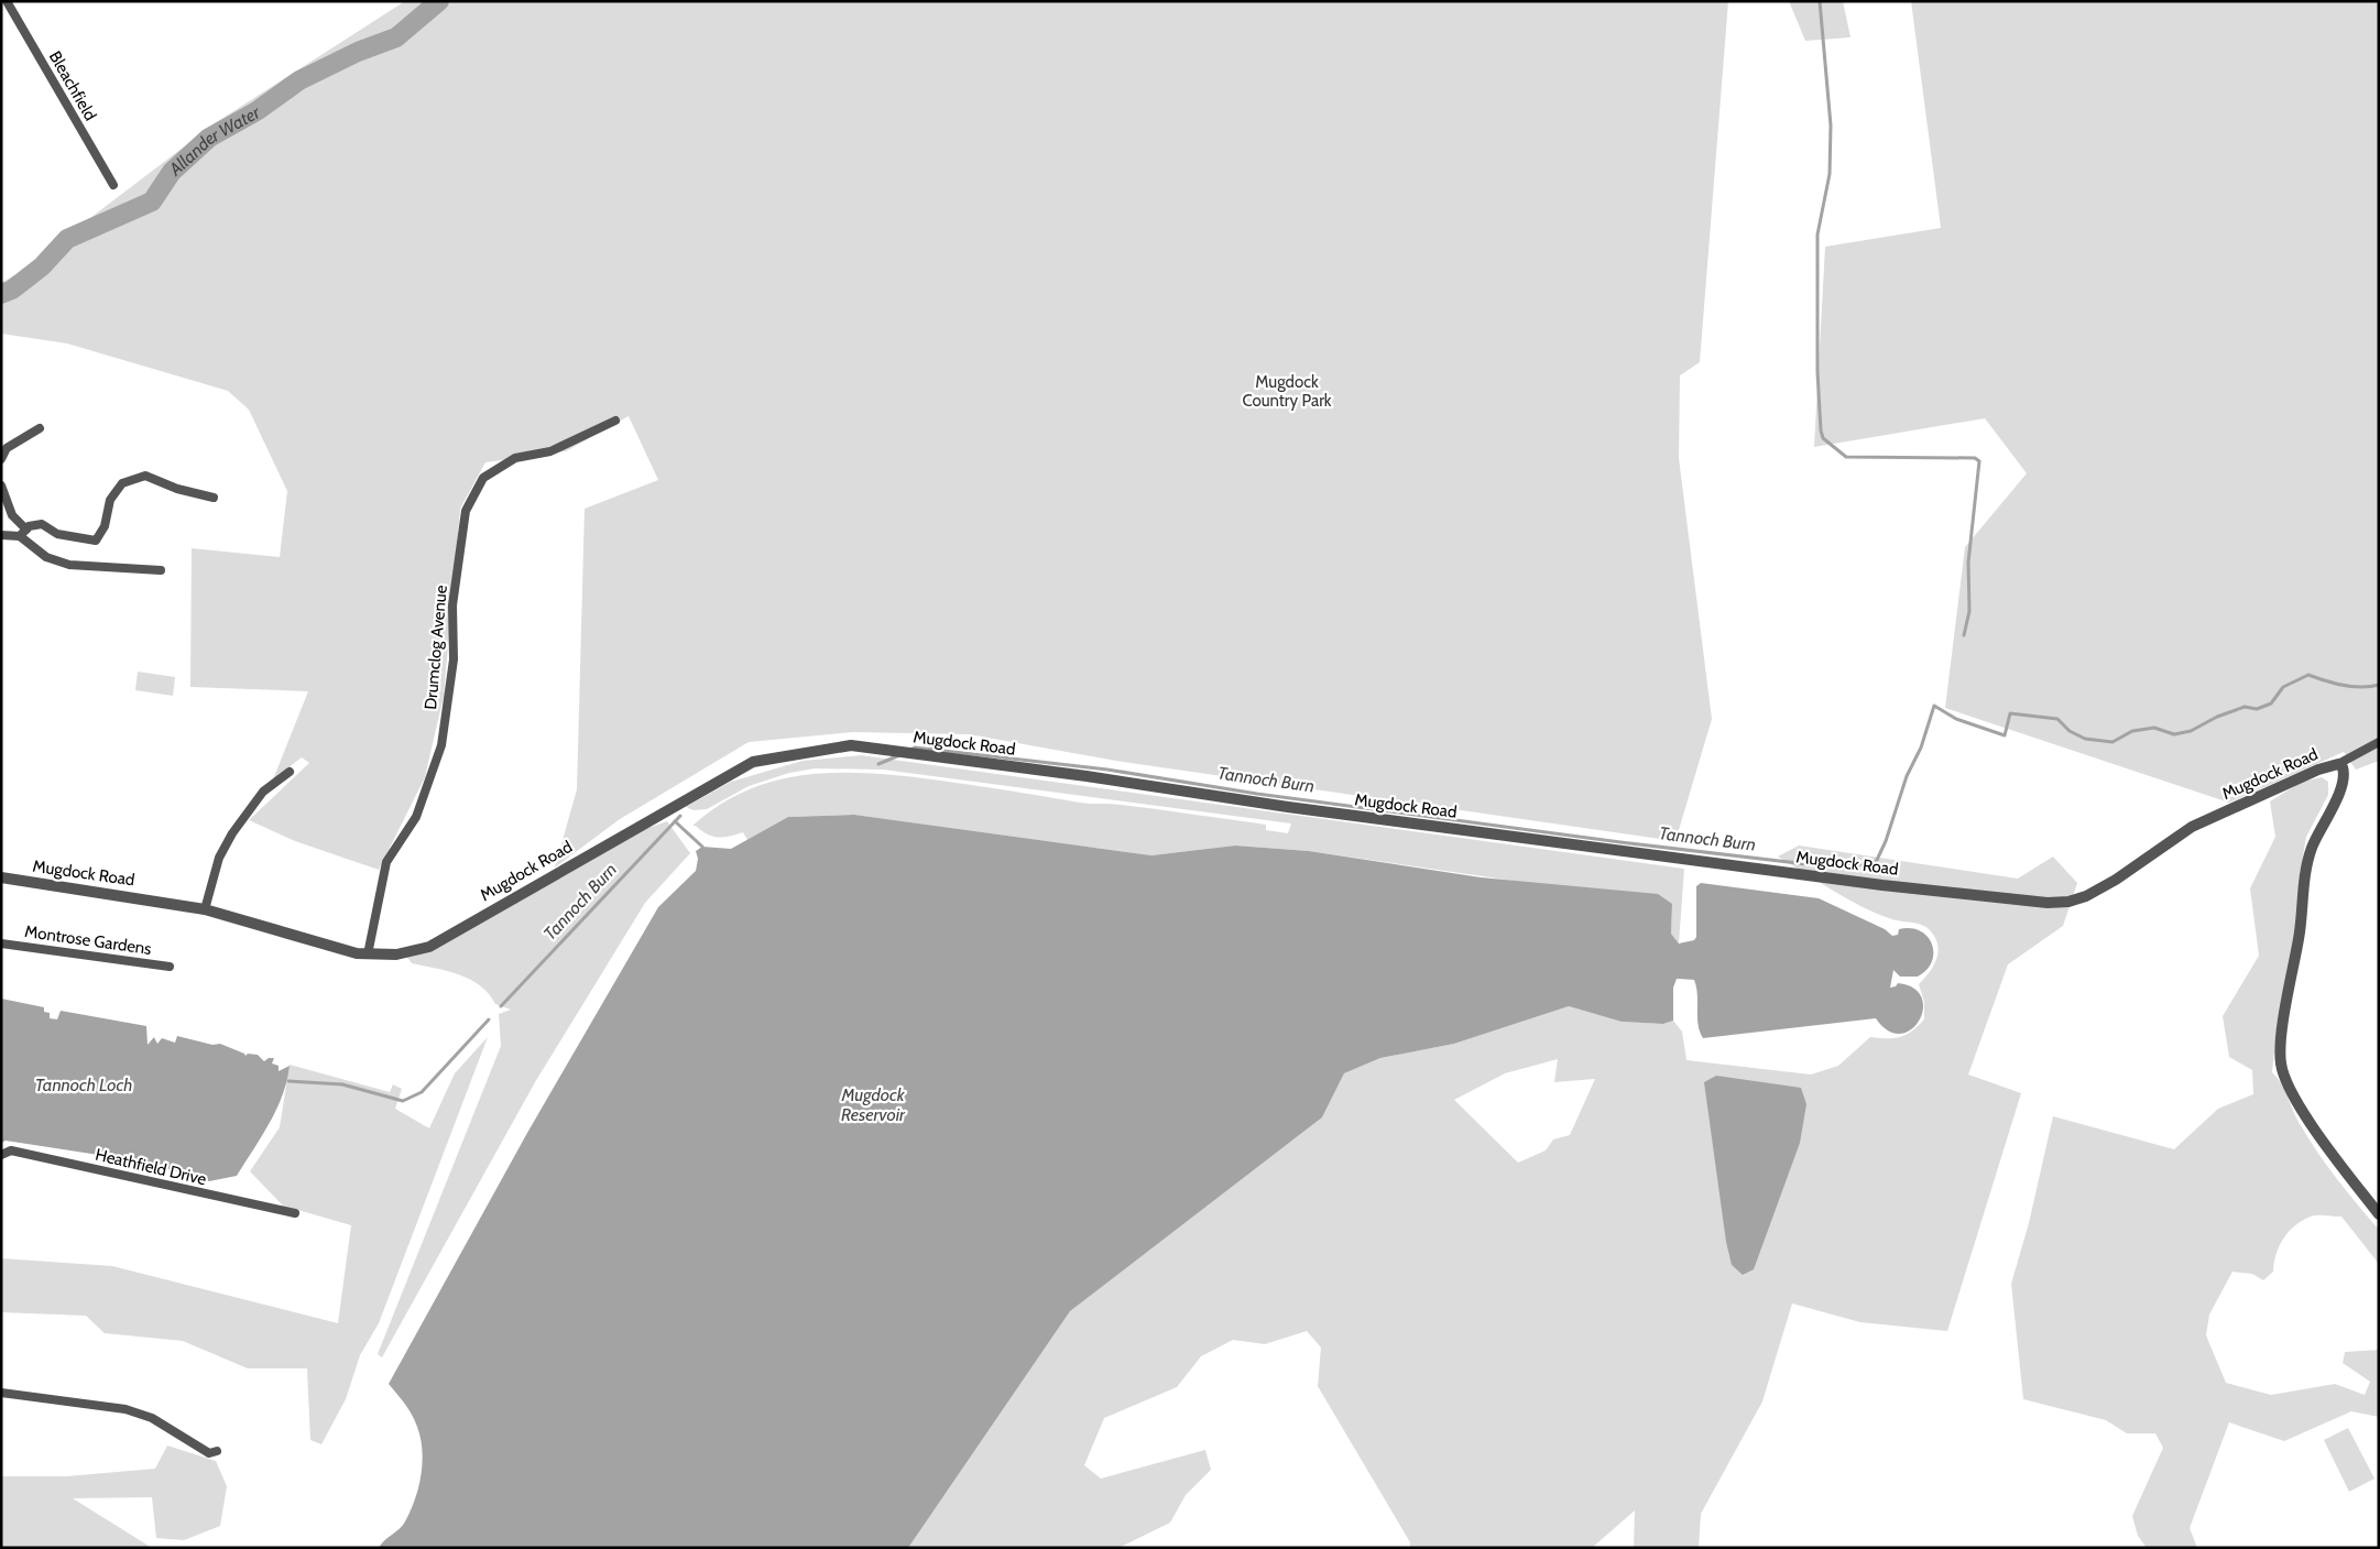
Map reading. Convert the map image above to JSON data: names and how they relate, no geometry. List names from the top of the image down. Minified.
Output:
{"streets":{"street":["Bleachfield","Drumclog Avenue","Mugdock Road","Montrose Gardens","Heathfield Drive"]},"crossings":[["Drumclog Avenue","Mugdock Road"]],"water":["Allander Water","Tannoch Burn","Tannoch Loch","Mugdock Reservoir"],"parks":["Mugdock Country Park"]}
